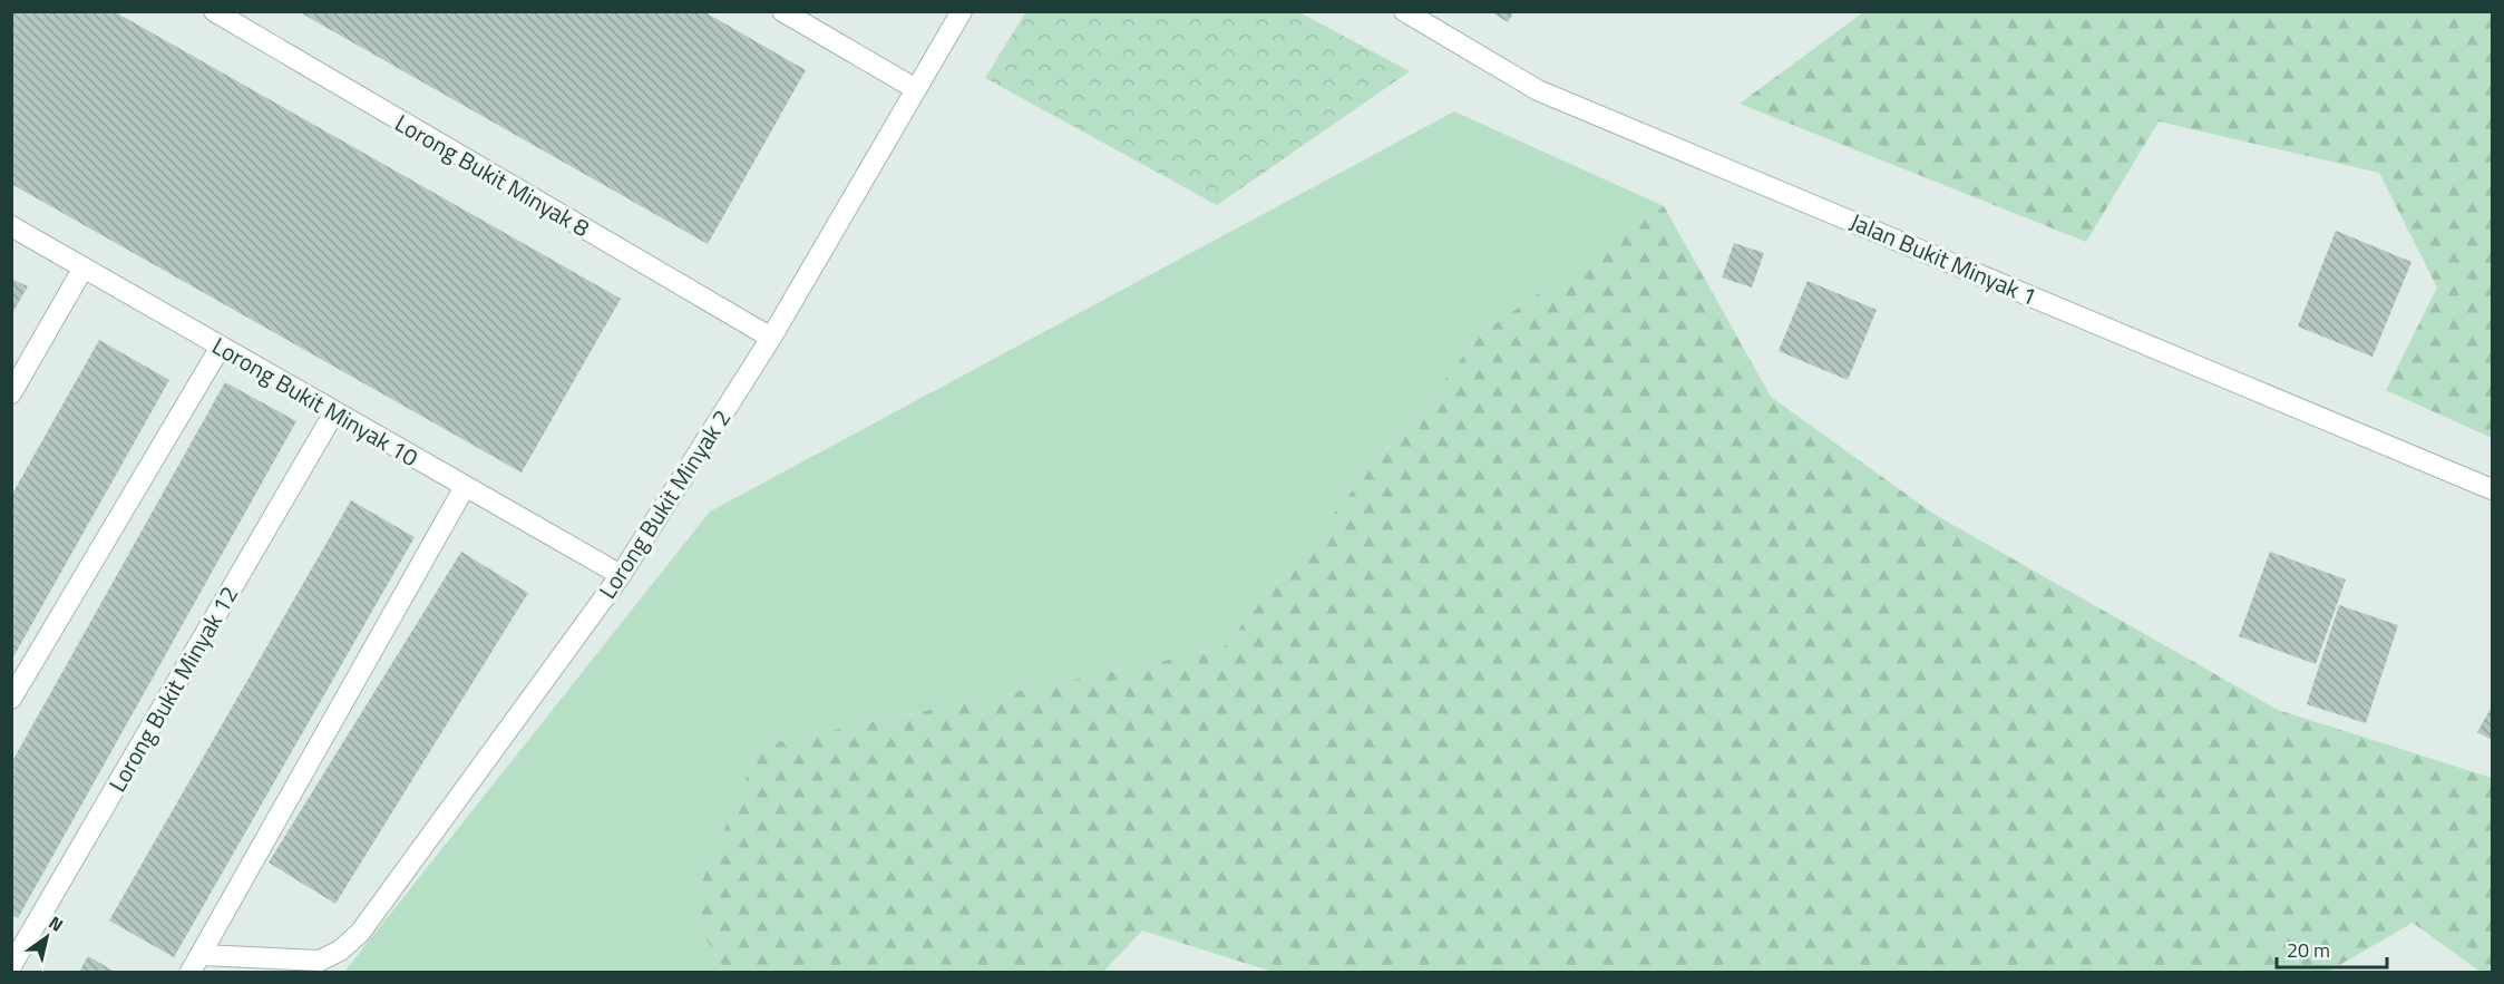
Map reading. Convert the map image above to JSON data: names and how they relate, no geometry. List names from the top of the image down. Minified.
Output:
{"streets":{"street":["Lorong Bukit Minyak 8","Jalan Bukit Minyak 1","Lorong Bukit Minyak 10","Lorong Bukit Minyak 2","Lorong Bukit Minyak 12"]},"crossings":[["Lorong Bukit Minyak 8","Lorong Bukit Minyak 2"],["Lorong Bukit Minyak 10","Lorong Bukit Minyak 2"],["Lorong Bukit Minyak 10","Lorong Bukit Minyak 12"]],"scale_bar":"20 m","north":"top right"}
